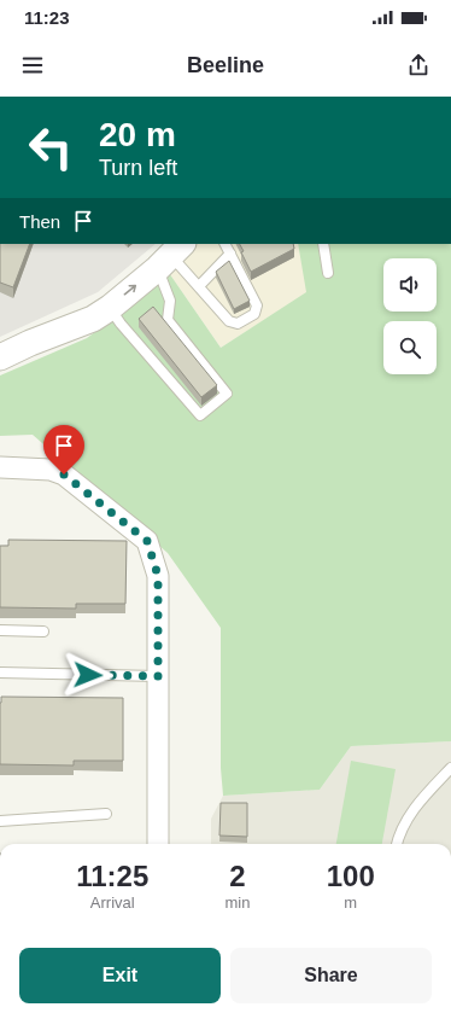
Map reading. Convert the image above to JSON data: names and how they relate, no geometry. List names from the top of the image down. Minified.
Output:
{"page":{"status":"11:23","header":"Beeline","turn":["20 m","Turn left"],"then":"Then","eta":["11:25","Arrival","2","min","100","m"],"buttons":["Exit","Share"]}}
